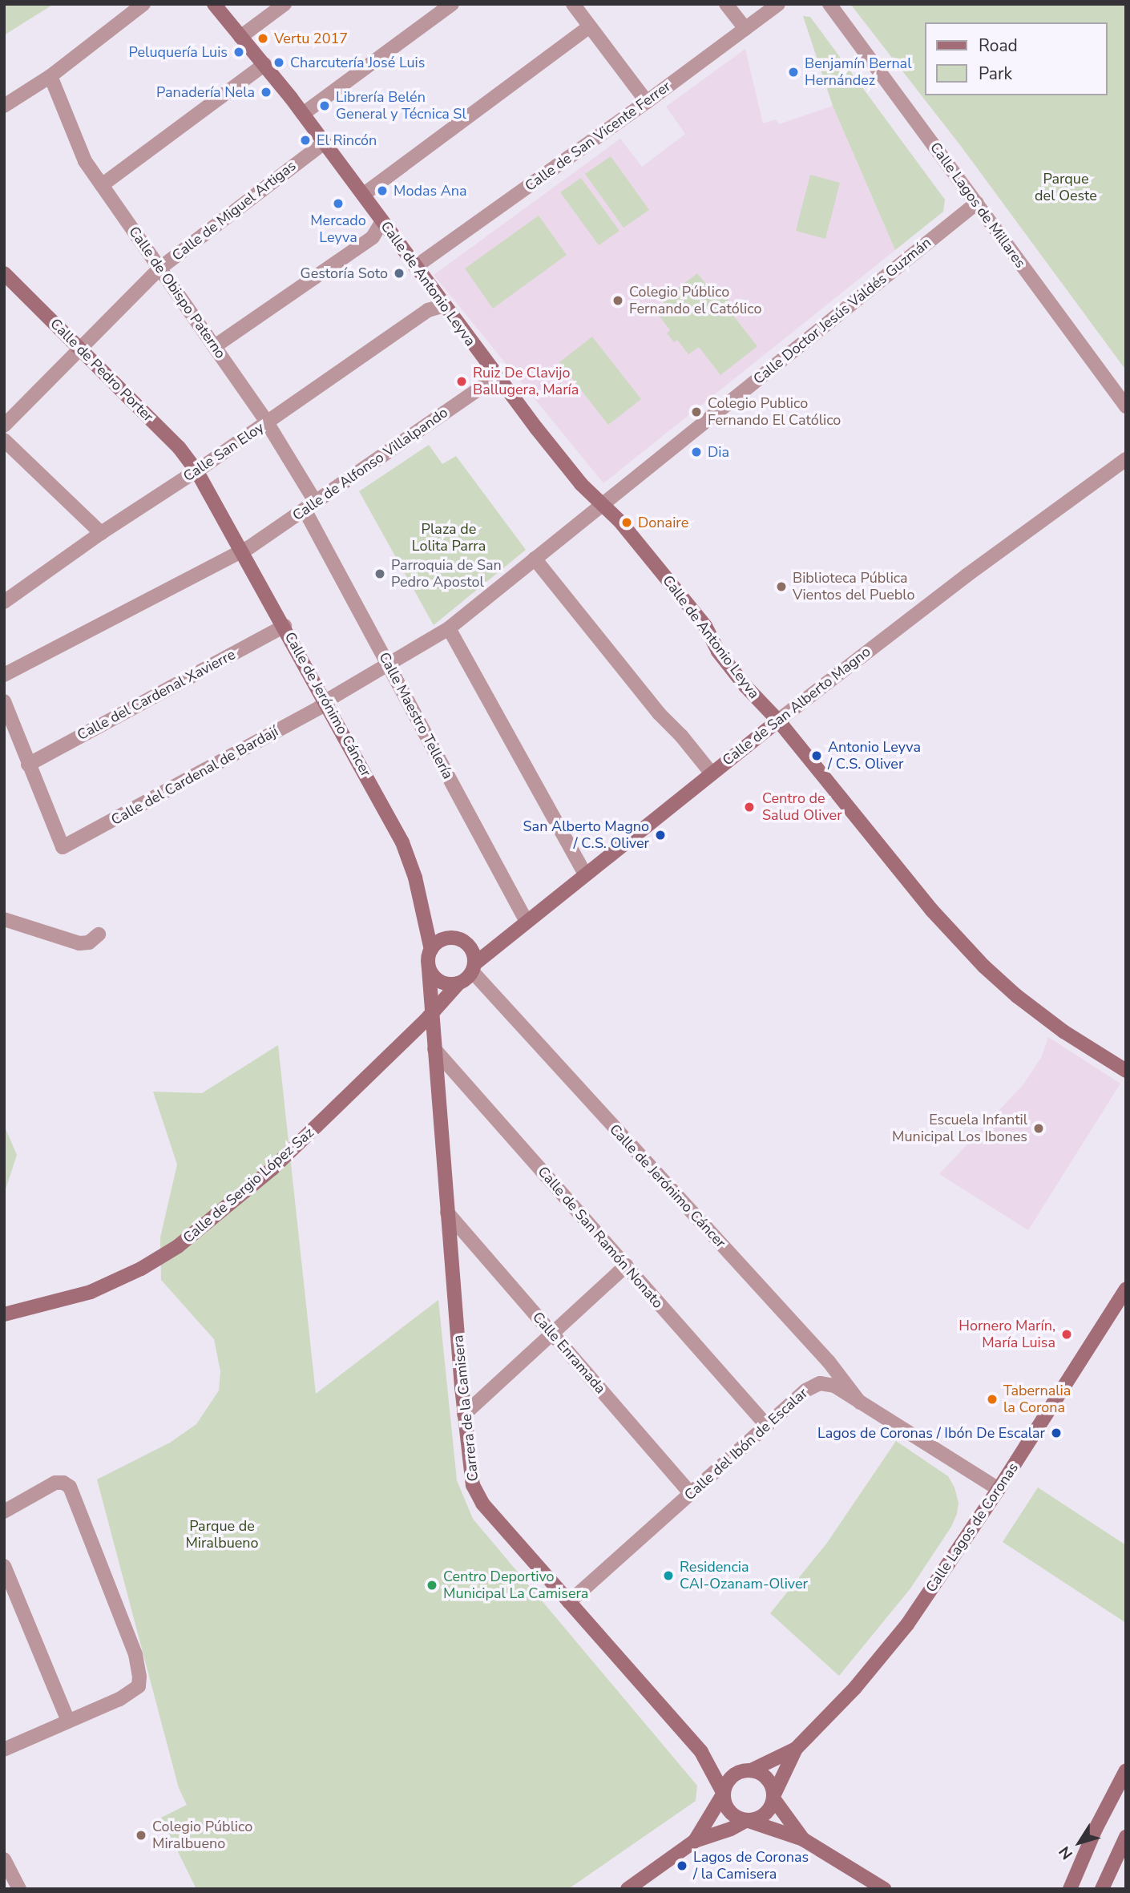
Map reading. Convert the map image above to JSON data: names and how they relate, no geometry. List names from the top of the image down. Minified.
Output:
{"streets":{"street":["Calle de San Vicente Ferrer","Calle Lagos de Millares","Calle de Miguel Artigas","Calle de Antonio Leyva","Calle de Obispo Paterno","Calle Doctor Jesús Valdés Guzmán","Calle de Pedro Porter","Calle San Eloy","Calle de Alfonso Villalpando","Calle del Cardenal Xavierre","Calle de Jerónimo Cáncer","Calle de San Alberto Magno","Calle Maestro Tellería","Calle del Cardenal de Bardají","Calle de Sergio López Saz","Calle de San Ramón Nonato","Calle Enramada","Carrera de la Camisera","Calle del Ibón de Escalar","Calle Lagos de Coronas"]},"crossings":[["Calle de San Vicente Ferrer","Calle de Antonio Leyva"],["Calle Lagos de Millares","Calle Doctor Jesús Valdés Guzmán"],["Calle de Miguel Artigas","Calle de Antonio Leyva"],["Calle de Miguel Artigas","Calle de Obispo Paterno"],["Calle de Miguel Artigas","Calle de Pedro Porter"],["Calle de Antonio Leyva","Calle Doctor Jesús Valdés Guzmán"],["Calle de Antonio Leyva","Calle San Eloy"],["Calle de Antonio Leyva","Calle de Alfonso Villalpando"],["Calle de Antonio Leyva","Calle de San Alberto Magno"],["Calle de Obispo Paterno","Calle San Eloy"],["Calle de Obispo Paterno","Calle de Alfonso Villalpando"],["Calle de Obispo Paterno","Calle Maestro Tellería"],["Calle Doctor Jesús Valdés Guzmán","Calle del Cardenal de Bardají"],["Calle de Pedro Porter","Calle San Eloy"],["Calle de Pedro Porter","Calle de Jerónimo Cáncer"],["Calle San Eloy","Calle de Jerónimo Cáncer"],["Calle de Alfonso Villalpando","Calle de Jerónimo Cáncer"],["Calle de Alfonso Villalpando","Calle Maestro Tellería"],["Calle del Cardenal Xavierre","Calle de Jerónimo Cáncer"],["Calle del Cardenal Xavierre","Calle del Cardenal de Bardají"],["Calle de Jerónimo Cáncer","Calle de San Alberto Magno"],["Calle de Jerónimo Cáncer","Calle del Cardenal de Bardají"],["Calle de Jerónimo Cáncer","Carrera de la Camisera"],["Calle de Jerónimo Cáncer","Calle del Ibón de Escalar"],["Calle de San Alberto Magno","Calle Maestro Tellería"],["Calle de San Alberto Magno","Carrera de la Camisera"],["Calle Maestro Tellería","Calle del Cardenal de Bardají"],["Calle de Sergio López Saz","Carrera de la Camisera"],["Calle de San Ramón Nonato","Carrera de la Camisera"],["Calle de San Ramón Nonato","Calle del Ibón de Escalar"],["Calle Enramada","Carrera de la Camisera"],["Calle Enramada","Calle del Ibón de Escalar"],["Carrera de la Camisera","Calle del Ibón de Escalar"],["Carrera de la Camisera","Calle Lagos de Coronas"],["Calle del Ibón de Escalar","Calle Lagos de Coronas"]],"parks":["Parque del Oeste","Plaza de Lolita Parra","Parque de Miralbueno"],"places":["Vertu 2017","Peluquería Luis","Charcutería José Luis","Benjamín Bernal Hernández","Panadería Nela","Librería Belén General y Técnica Sl","El Rincón","Modas Ana","Mercado Leyva","Gestoría Soto","Colegio Público Fernando el Católico","Ruiz De Clavijo Ballugera, María","Colegio Publico Fernando El Católico","Dia","Donaire","Parroquia de San Pedro Apostol","Biblioteca Pública Vientos del Pueblo","Antonio Leyva / C.S. Oliver","Centro de Salud Oliver","San Alberto Magno / C.S. Oliver","Escuela Infantil Municipal Los Ibones","Hornero Marín, María Luisa","Tabernalia la Corona","Lagos de Coronas / Ibón De Escalar","Residencia CAI-Ozanam-Oliver","Centro Deportivo Municipal La Camisera","Colegio Público Miralbueno","Lagos de Coronas / la Camisera"],"legend":["Road","Park"],"north":"bottom left"}
